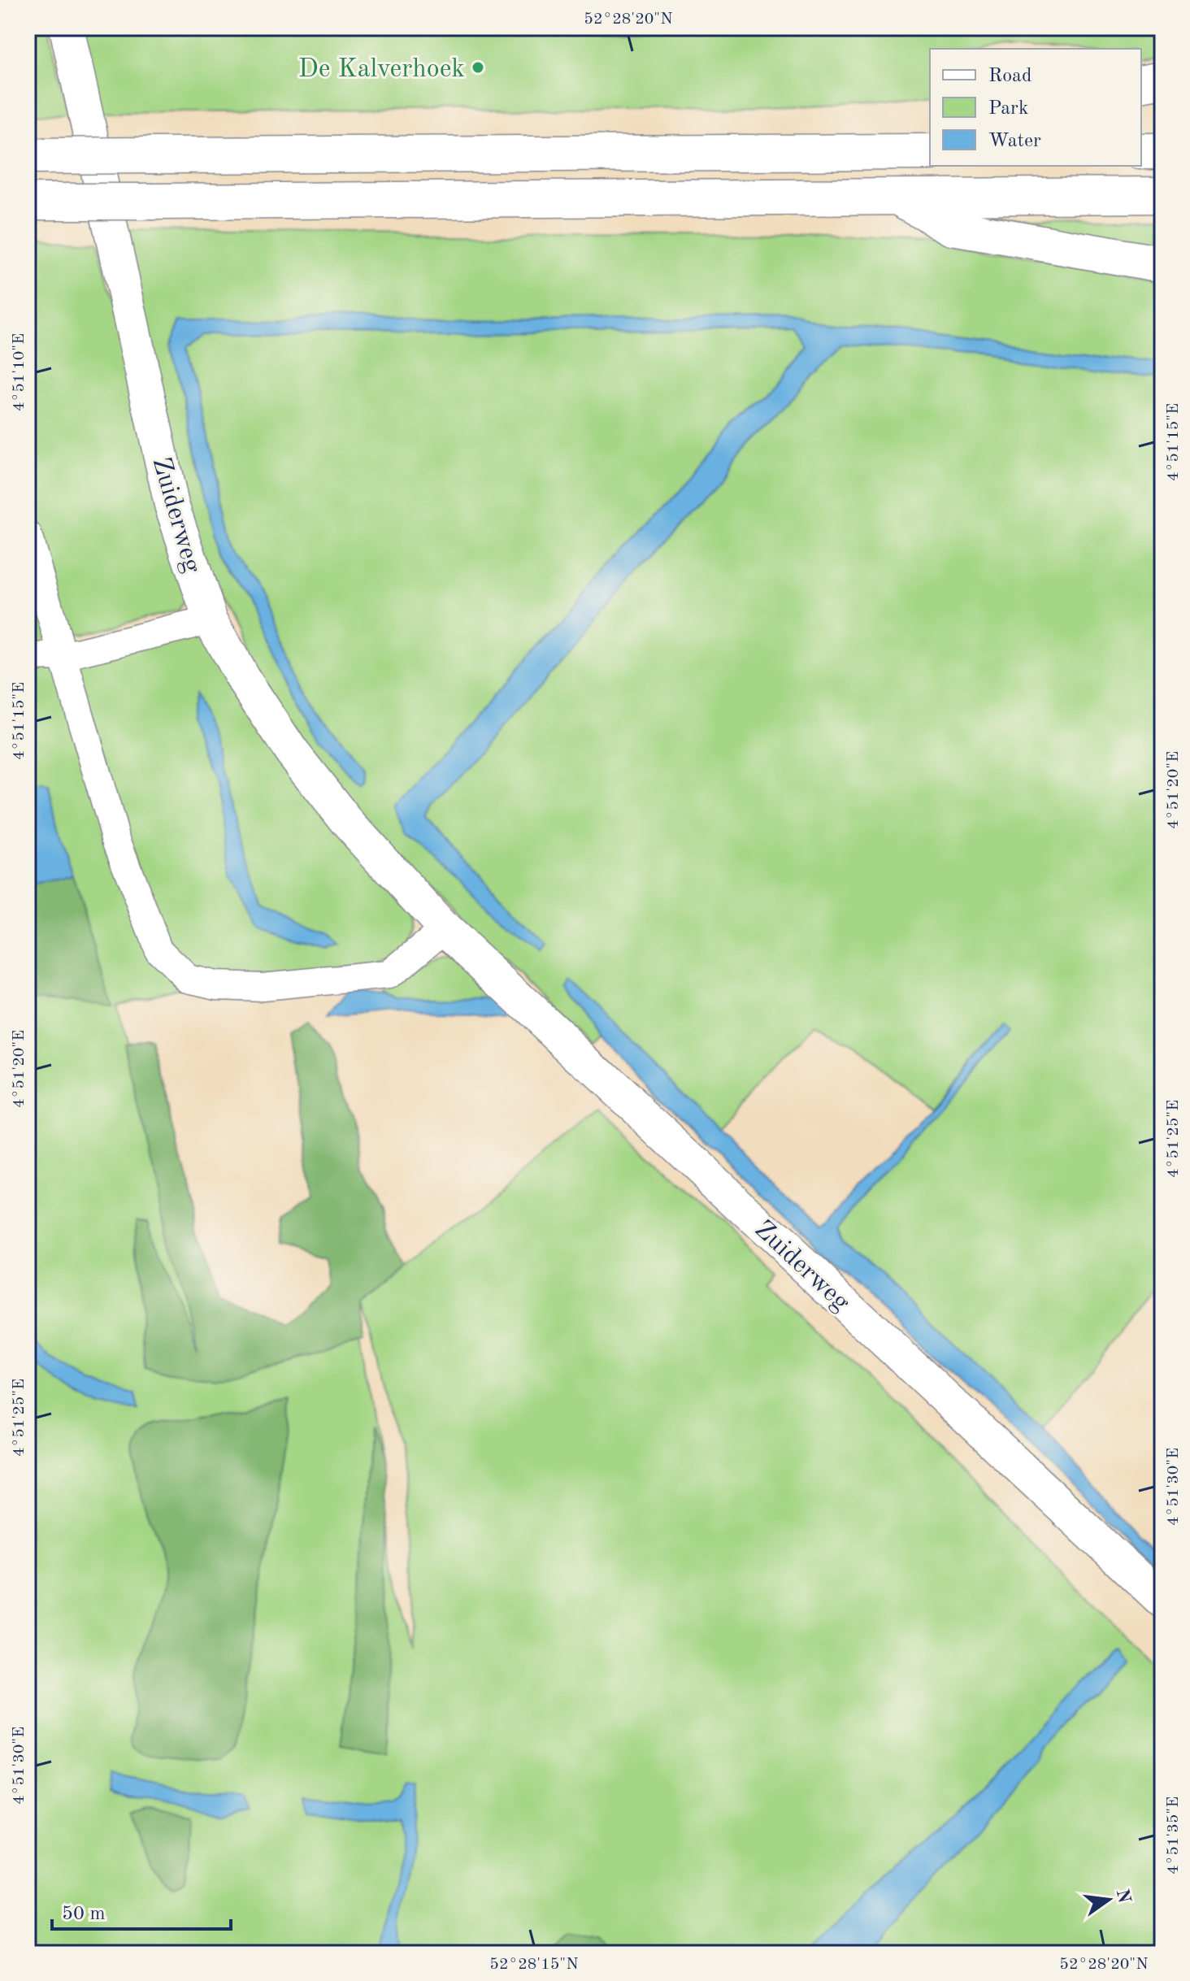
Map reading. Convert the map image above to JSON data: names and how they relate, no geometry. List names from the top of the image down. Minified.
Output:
{"streets":{"street":["Zuiderweg"]},"places":["De Kalverhoek"],"legend":["Road","Park","Water"],"scale_bar":"50 m","north":"right","coordinates":["52°28'20\"N","4°51'10\"E","4°51'15\"E","4°51'20\"E","4°51'25\"E","4°51'30\"E","4°51'35\"E","52°28'15\"N"]}
